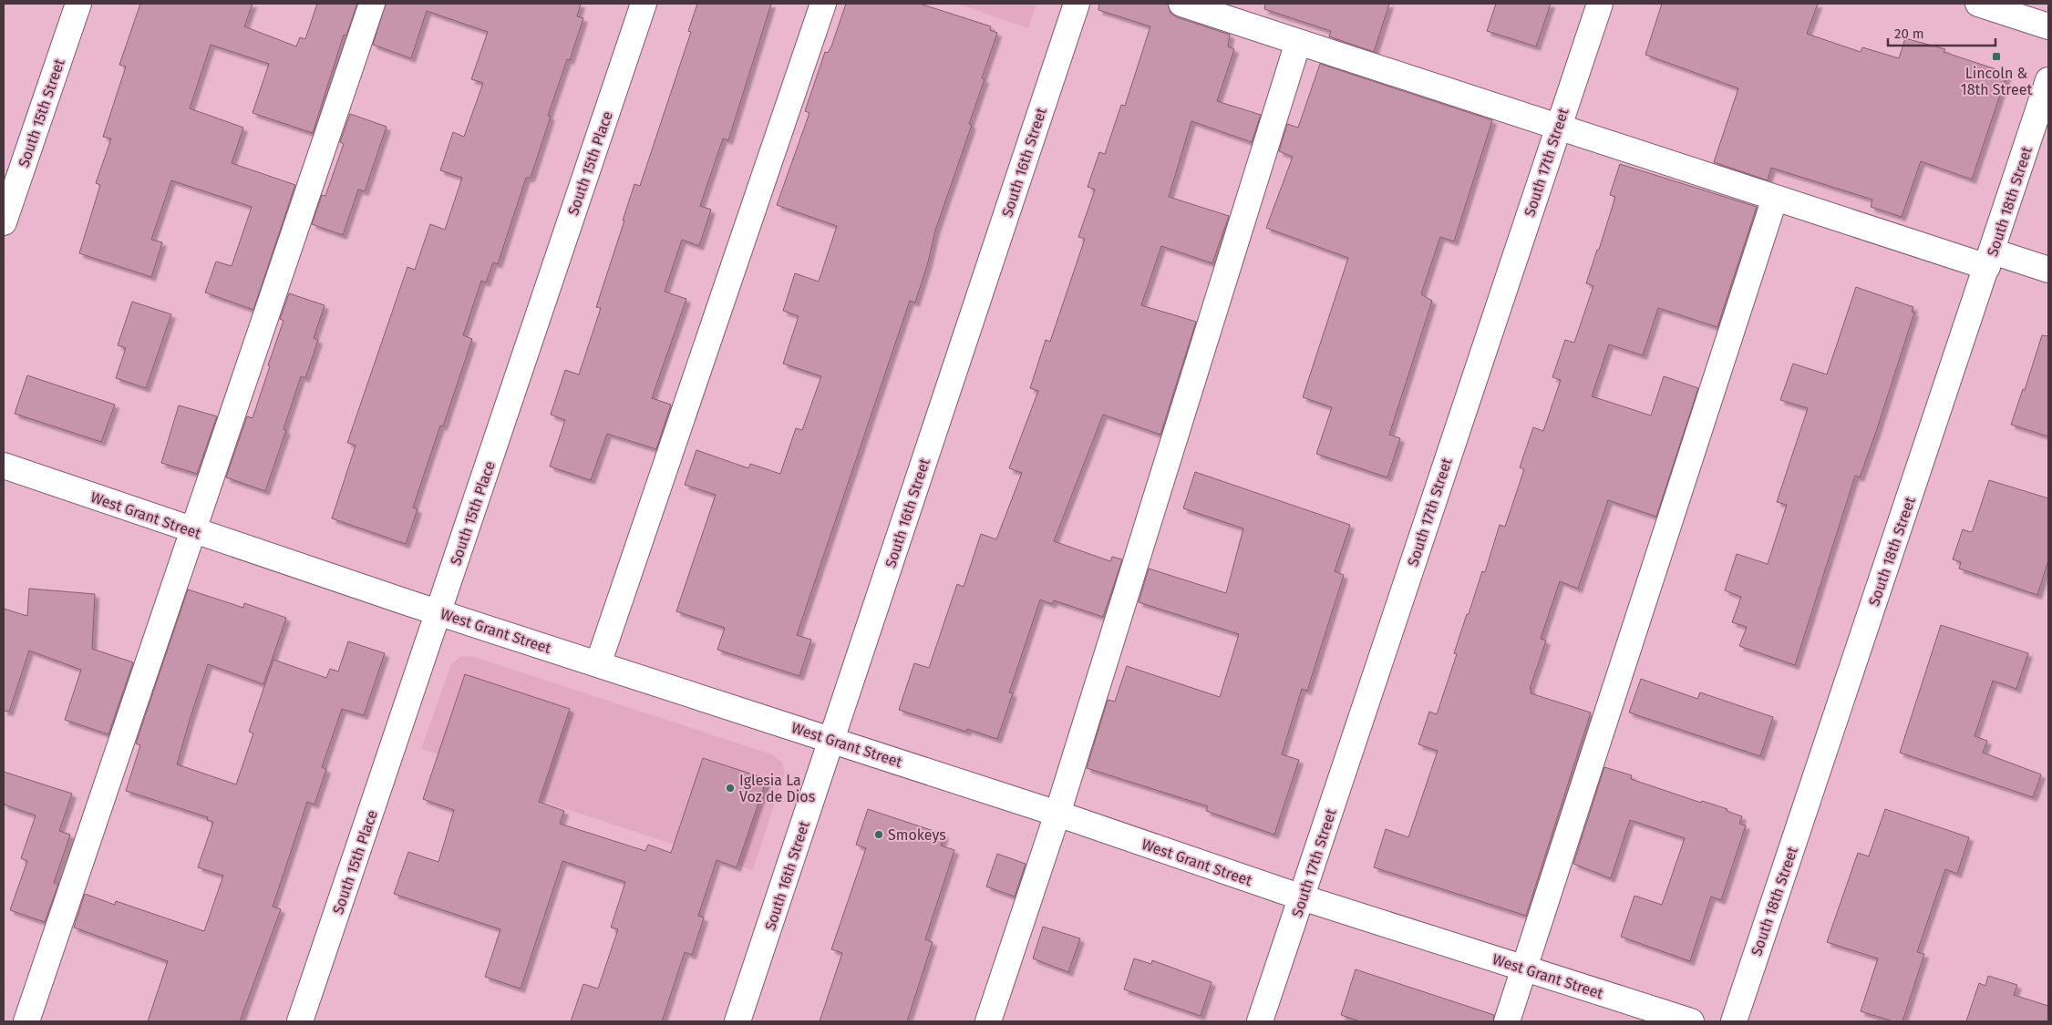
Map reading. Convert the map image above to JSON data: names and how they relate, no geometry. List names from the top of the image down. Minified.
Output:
{"streets":{"street":["South 15th Street","South 16th Street","South 17th Street","South 15th Place","South 18th Street","West Grant Street"]},"crossings":[["South 16th Street","West Grant Street"],["South 17th Street","West Grant Street"],["South 15th Place","West Grant Street"]],"places":{"transit":["Lincoln & 18th Street"],"other":["Iglesia La Voz de Dios","Smokeys"]},"scale_bar":"20 m"}
